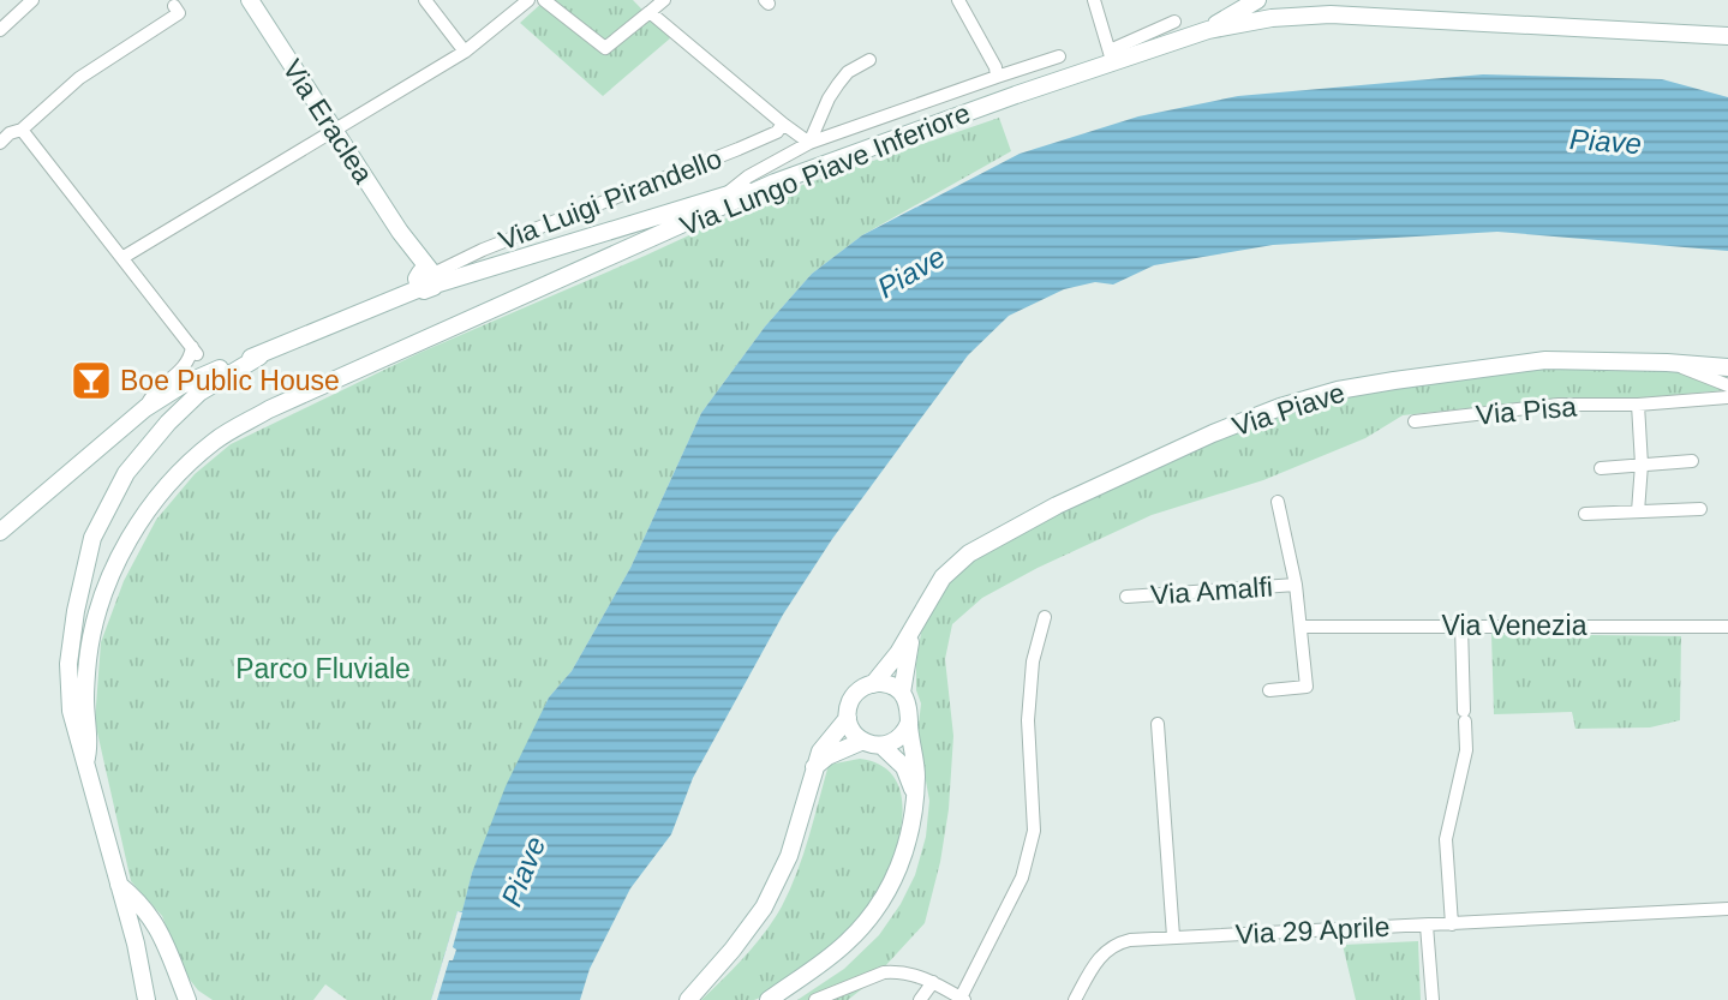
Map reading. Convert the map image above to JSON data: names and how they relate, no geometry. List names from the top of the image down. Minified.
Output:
{"streets":{"main road":["Via Eraclea","Via Lungo Piave Inferiore","Via Piave"],"street":["Via Luigi Pirandello","Via Pisa","Via Amalfi","Via Venezia","Via 29 Aprile"]},"crossings":[["Via Eraclea","Via Luigi Pirandello"],["Via Amalfi","Via Venezia"]],"water":["Piave"],"parks":["Parco Fluviale"],"places":{"bar":["Boe Public House"]}}
